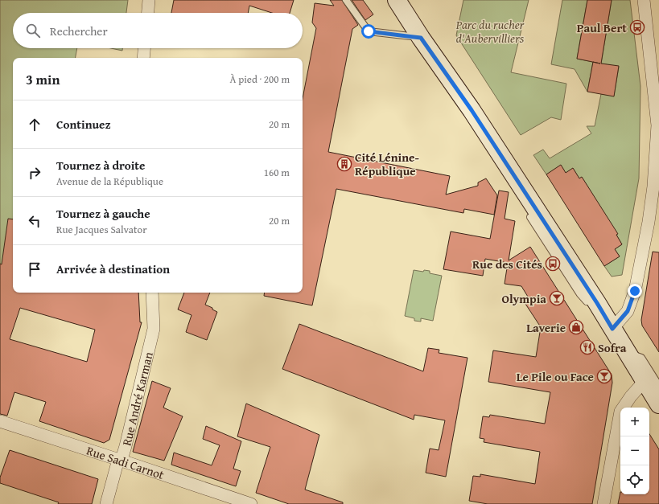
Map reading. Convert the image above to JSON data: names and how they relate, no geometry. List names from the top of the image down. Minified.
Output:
{"streets":{"street":["Rue André Karman","Rue Sadi Carnot"]},"crossings":[["Rue André Karman","Rue Sadi Carnot"]],"parks":["Parc du rucher d'Aubervilliers"],"places":{"bus stop":["Paul Bert","Rue des Cités"],"building":["Cité Lénine- République"],"bar":["Olympia","Le Pile ou Face"],"shop":["Laverie"],"restaurant":["Sofra"]},"page":{"search":"Rechercher","heading":["3 min","À pied · 200 m"],"list":[["Continuez","20 m"],["Tournez à droite","Avenue de la République","160 m"],["Tournez à gauche","Rue Jacques Salvator","20 m"],"Arrivée à destination"],"map_buttons":["+","−"]}}
